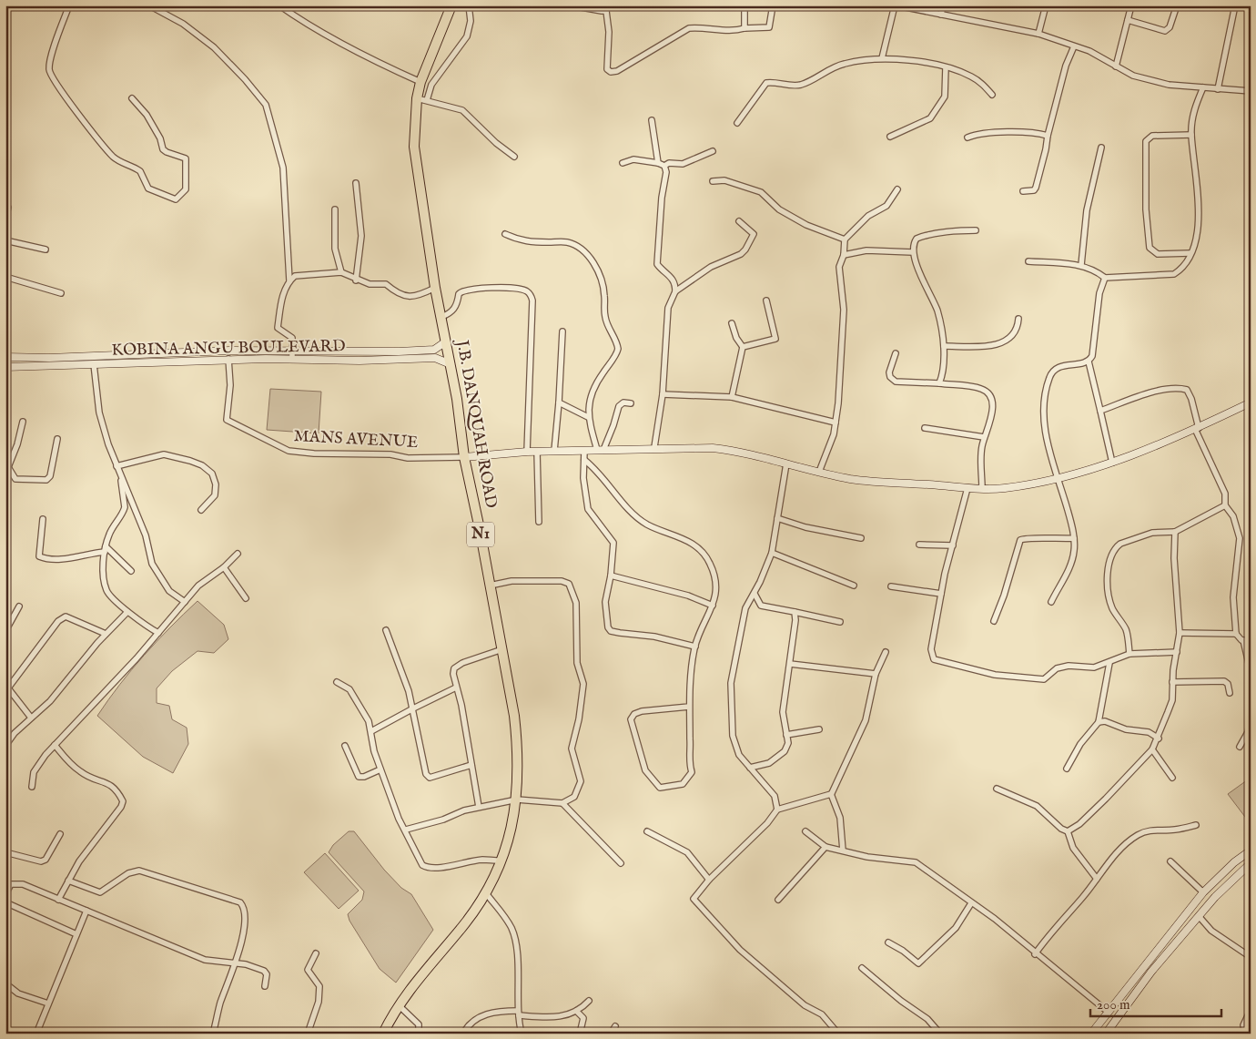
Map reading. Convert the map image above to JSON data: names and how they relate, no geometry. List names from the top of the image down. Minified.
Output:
{"streets":{"highway":["J.B. DANQUAH ROAD","N1"],"street":["KOBINA ANGU BOULEVARD","MANS AVENUE"]},"crossings":[["KOBINA ANGU BOULEVARD","J.B. DANQUAH ROAD"],["KOBINA ANGU BOULEVARD","MANS AVENUE"],["J.B. DANQUAH ROAD","MANS AVENUE"]],"scale_bar":"200 m"}
